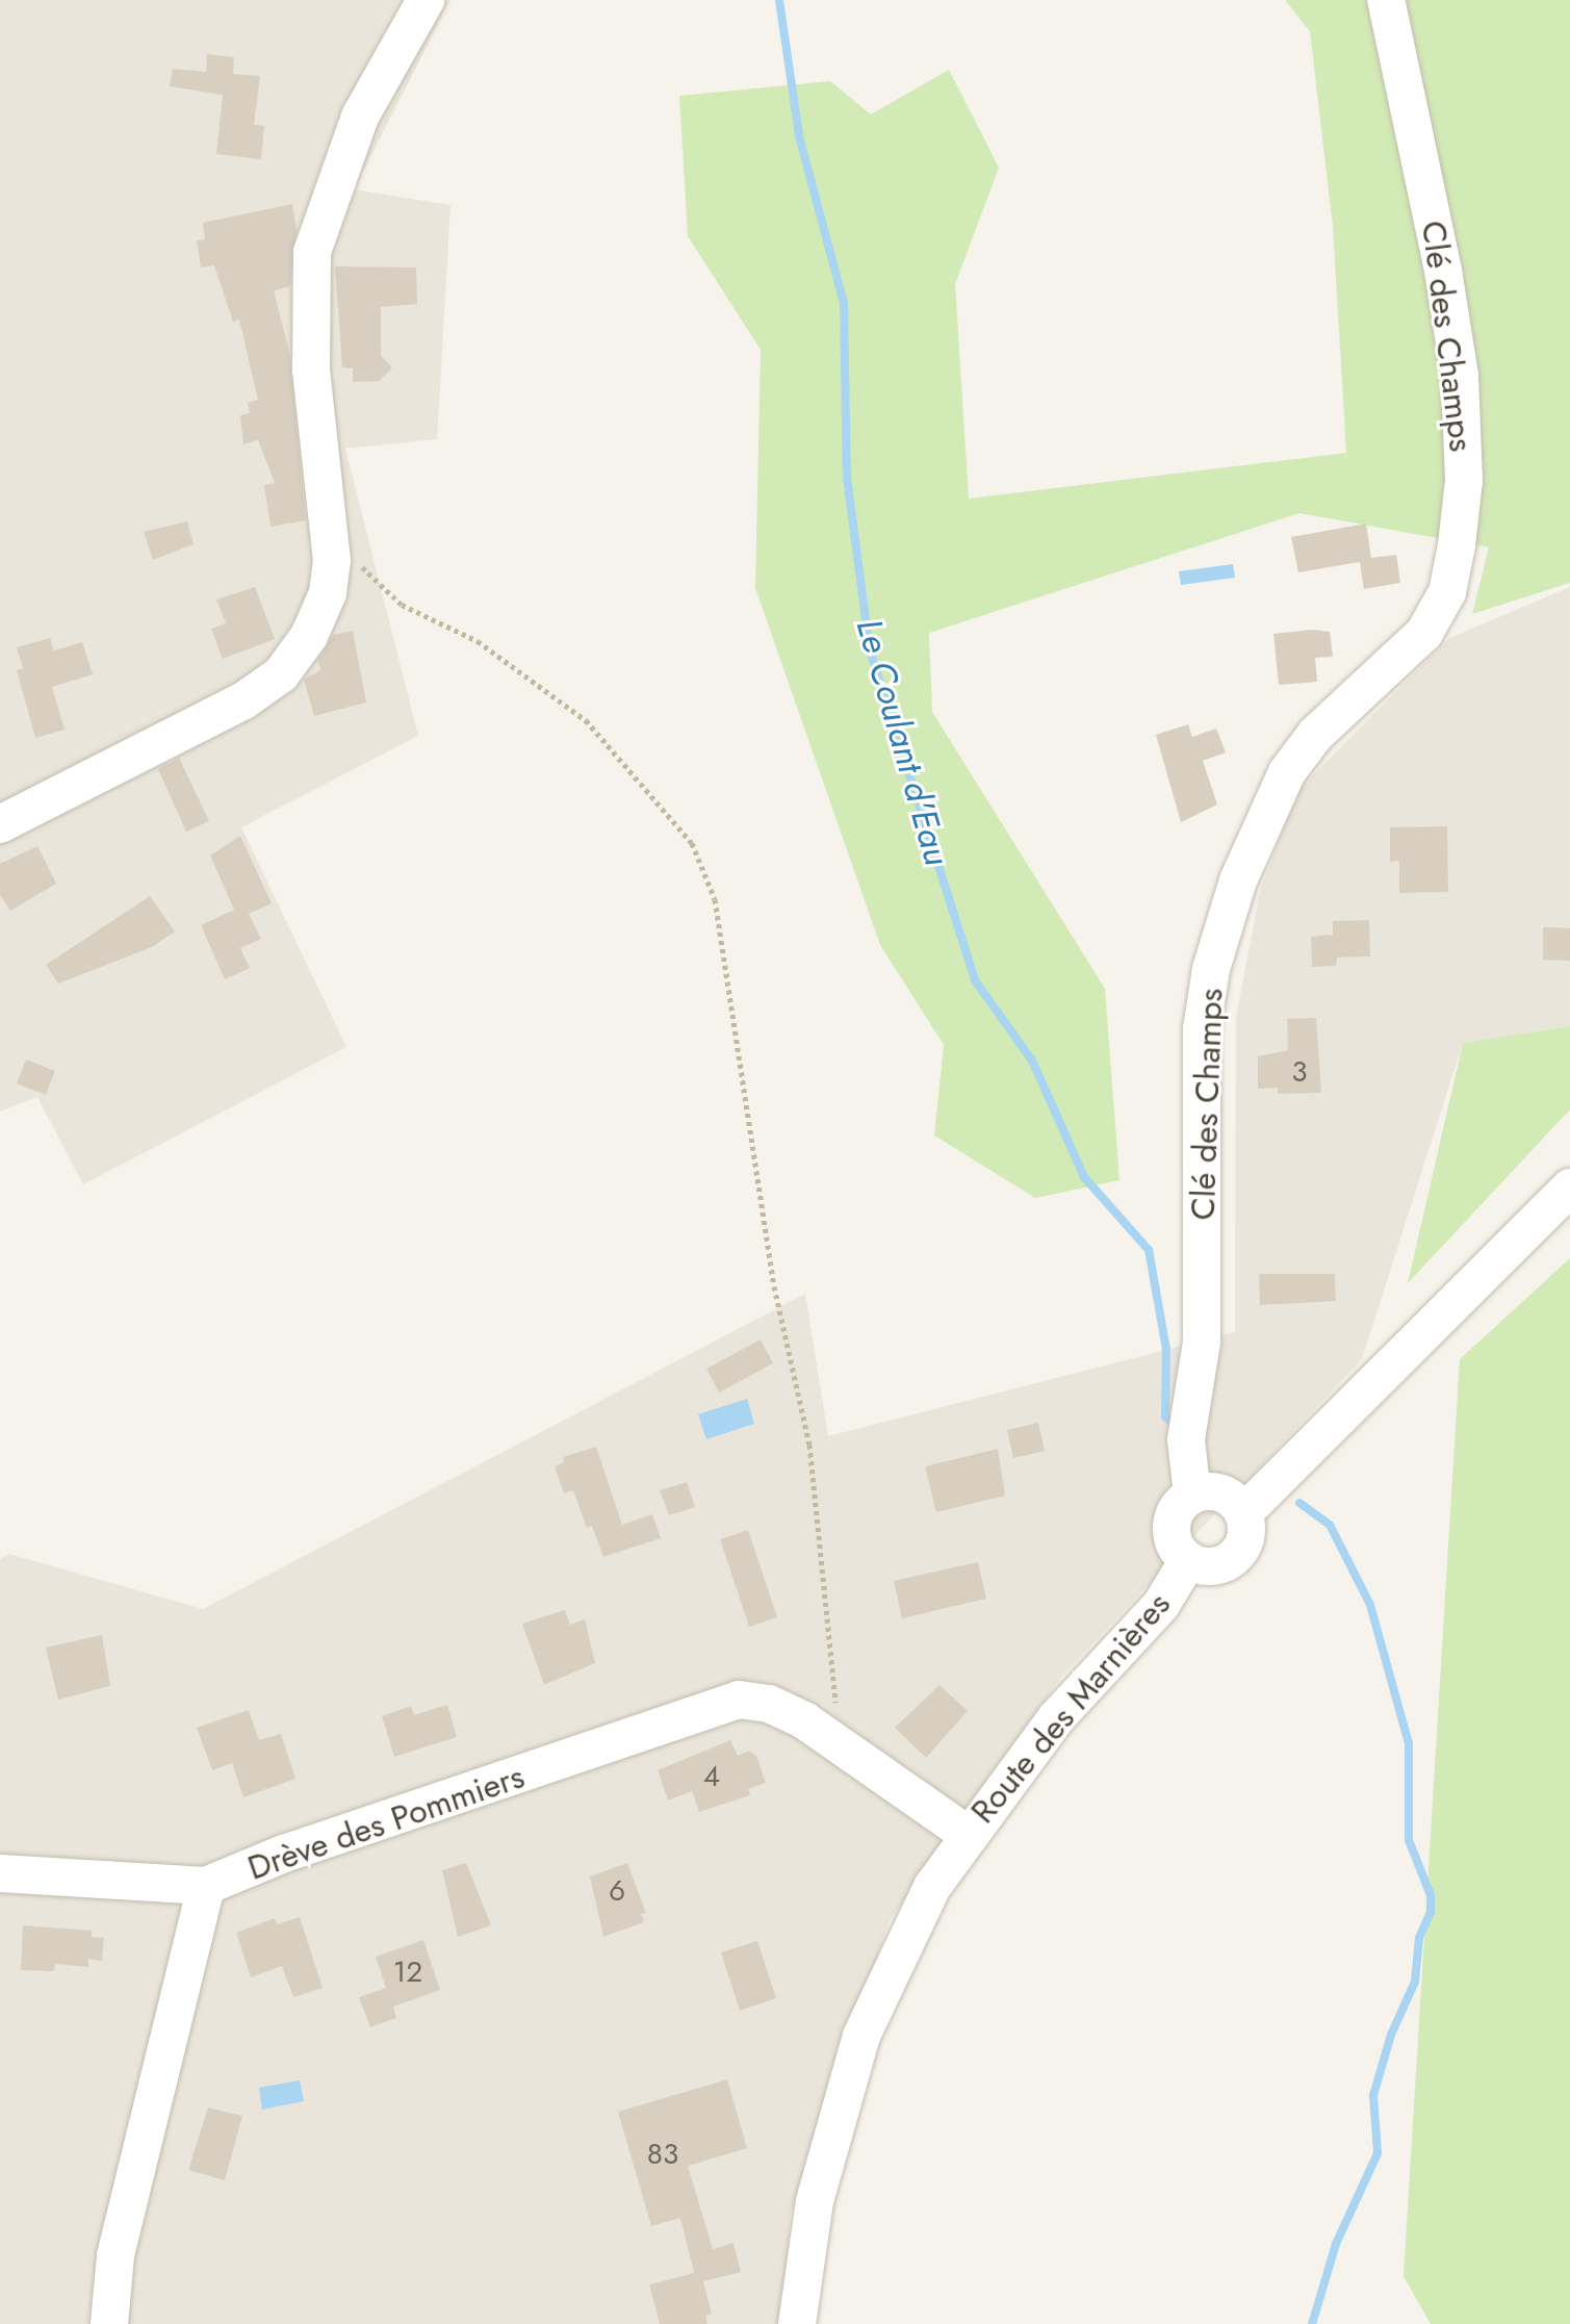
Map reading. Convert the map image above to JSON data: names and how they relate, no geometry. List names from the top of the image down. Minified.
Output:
{"streets":{"street":["Clé des Champs","Route des Marnières","Drève des Pommiers"]},"crossings":[["Clé des Champs","Route des Marnières"],["Route des Marnières","Drève des Pommiers"]],"water":["Le Coulant d'Eau"],"house_numbers":["3","4","6","12","83"]}
